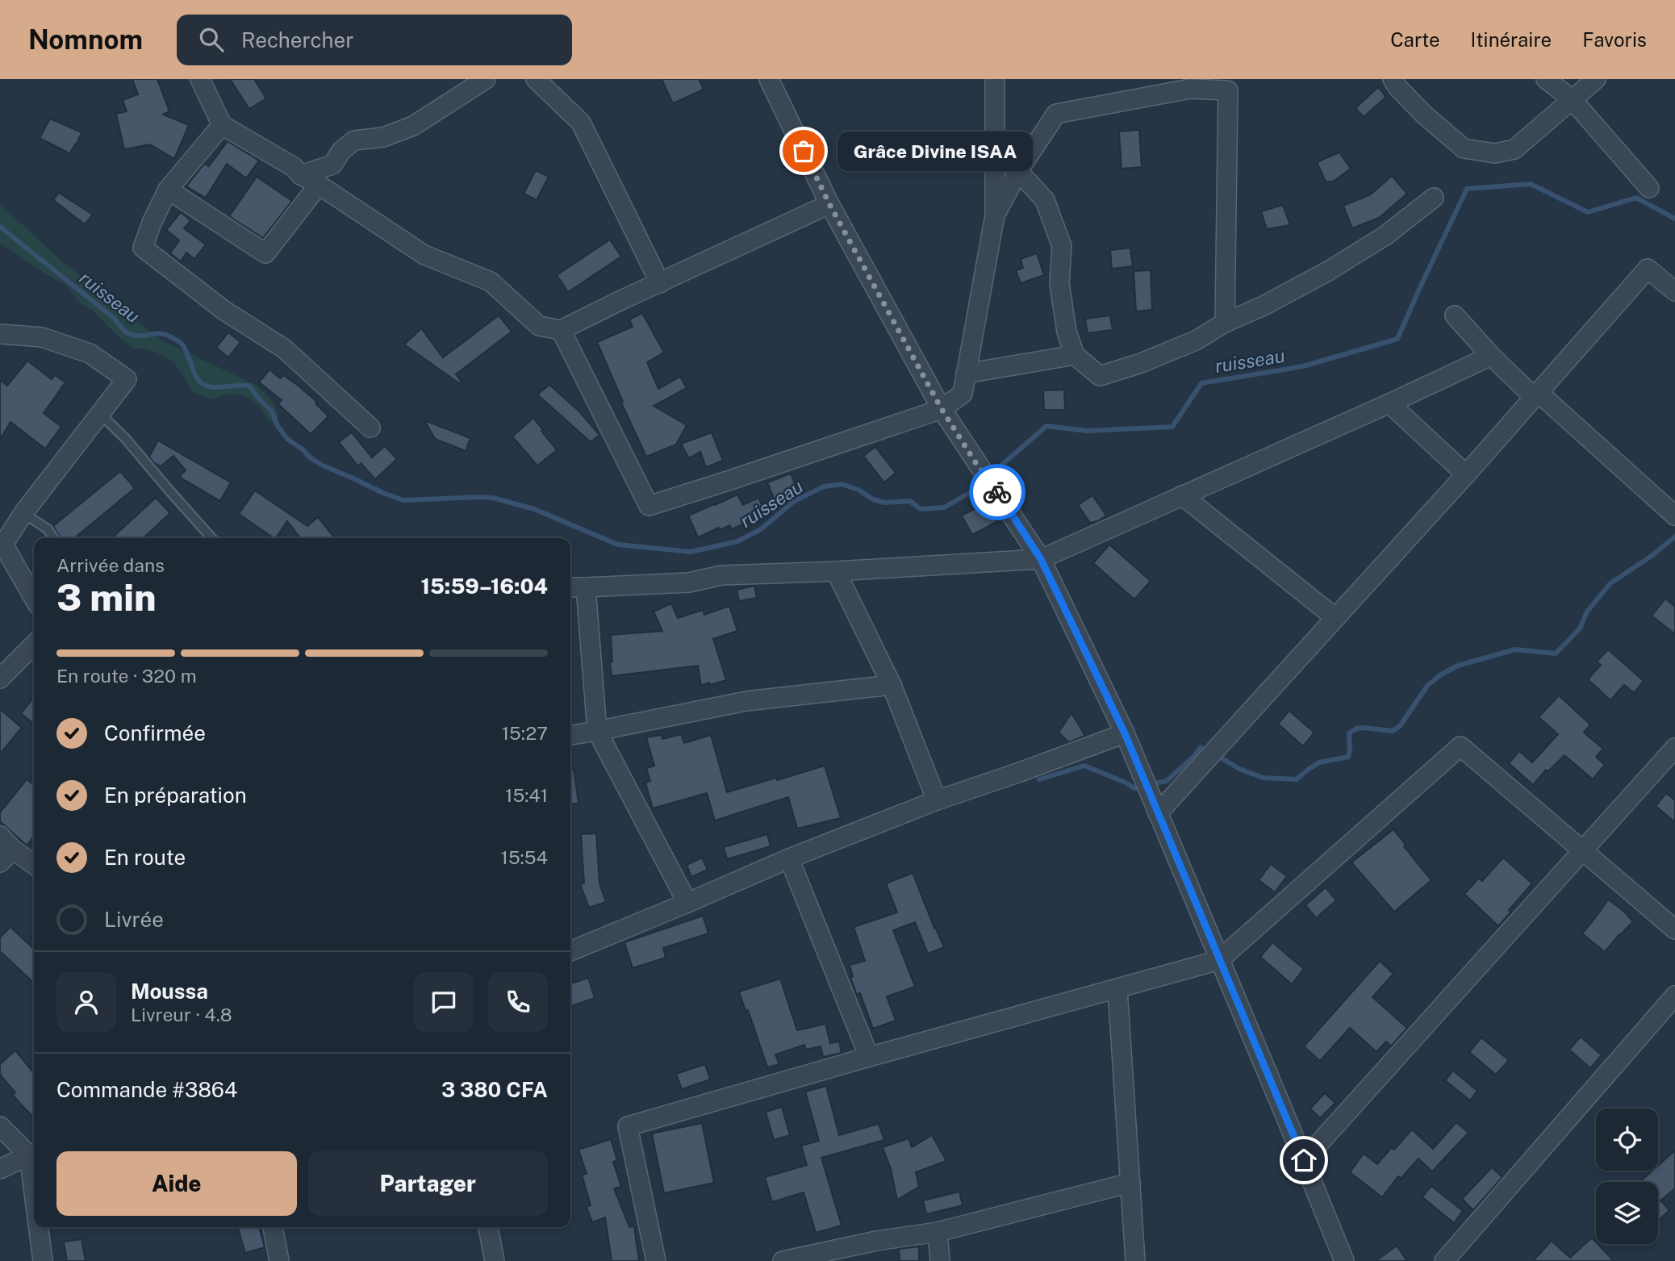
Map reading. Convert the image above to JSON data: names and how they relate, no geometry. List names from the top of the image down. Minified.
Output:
{"water":["ruisseau"],"places":["Grâce Divine ISAA"],"page":{"header":"Nomnom","search":"Rechercher","nav":["Carte","Itinéraire","Favoris"],"bubble":"Grâce Divine ISAA","heading":["3 min","Arrivée dans","15:59–16:04"],"panel":["Moussa","Livreur · 4.8","Commande #3864","3 380 CFA"],"bar":"En route · 320 m","list":[["Confirmée","15:27"],["En préparation","15:41"],["En route","15:54"],"Livrée"],"buttons":["Aide","Partager"]}}
